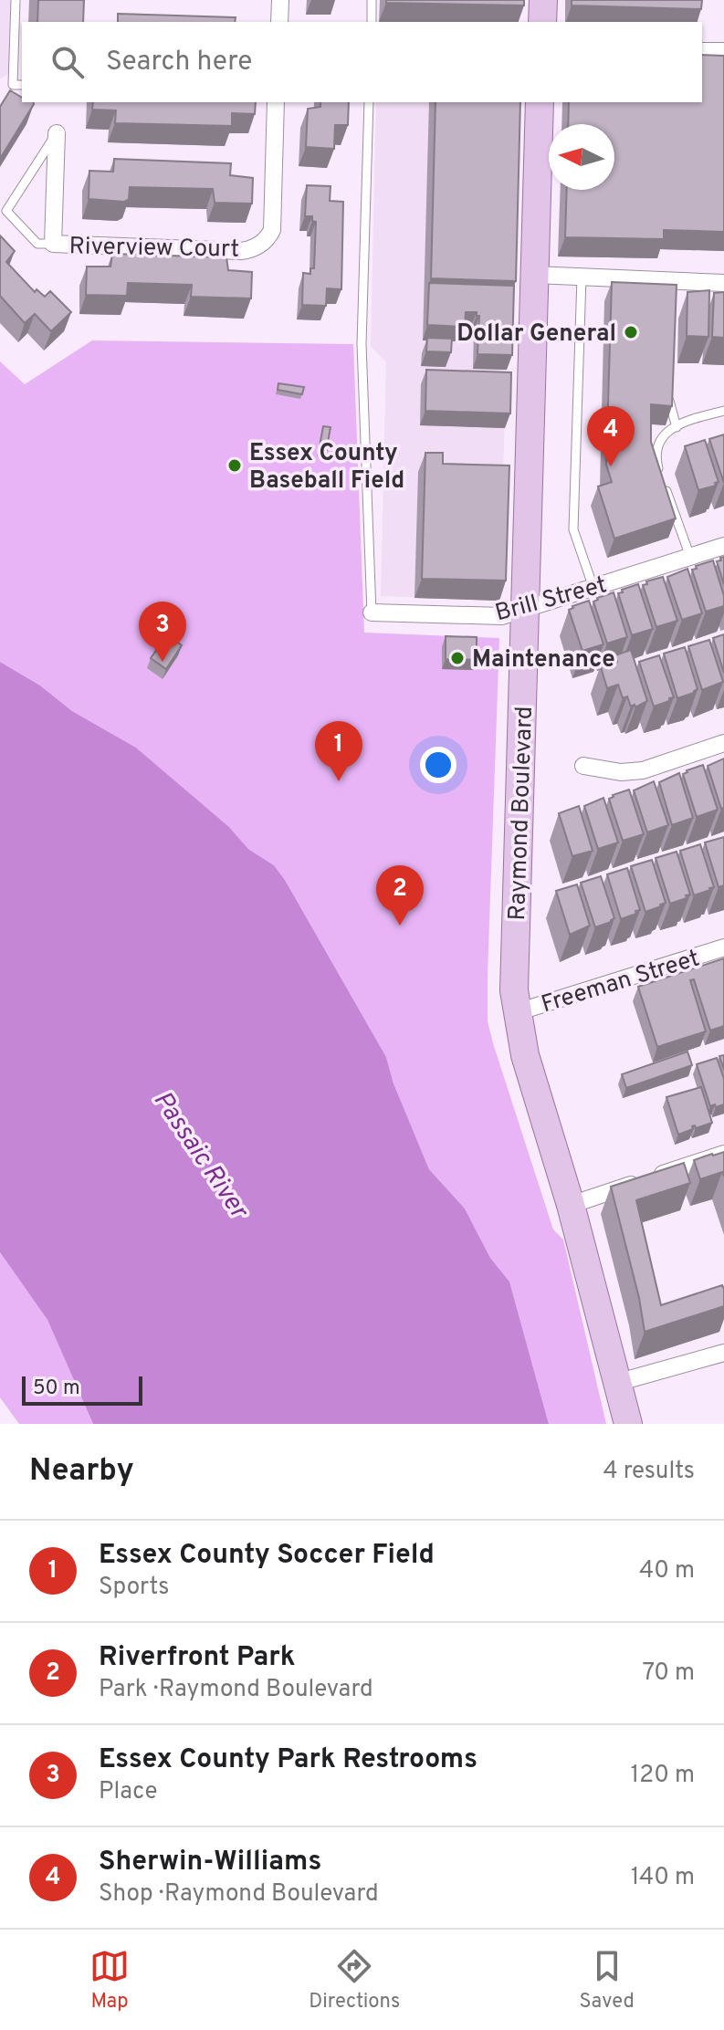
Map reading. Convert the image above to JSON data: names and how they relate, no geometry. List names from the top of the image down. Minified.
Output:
{"streets":{"main road":["Raymond Boulevard"],"street":["Riverview Court","Brill Street","Freeman Street"]},"crossings":[["Brill Street","Raymond Boulevard"],["Raymond Boulevard","Freeman Street"]],"water":["Passaic River"],"places":["Dollar General","Essex County Baseball Field","Maintenance"],"scale_bar":"50 m","north":"left","page":{"search":"Search here","pins":["4","3","1","2"],"scale":"50 m","heading":["Nearby","4 results"],"list":[{"mark":"1","name":"Essex County Soccer Field","note":"Sports","value":"40 m"},{"mark":"2","name":"Riverfront Park","note":"Park · Raymond Boulevard","value":"70 m"},{"mark":"3","name":"Essex County Park Restrooms","note":"Place","value":"120 m"},{"mark":"4","name":"Sherwin-Williams","note":"Shop · Raymond Boulevard","value":"140 m"}],"nav":["Map","Directions","Saved"]}}
